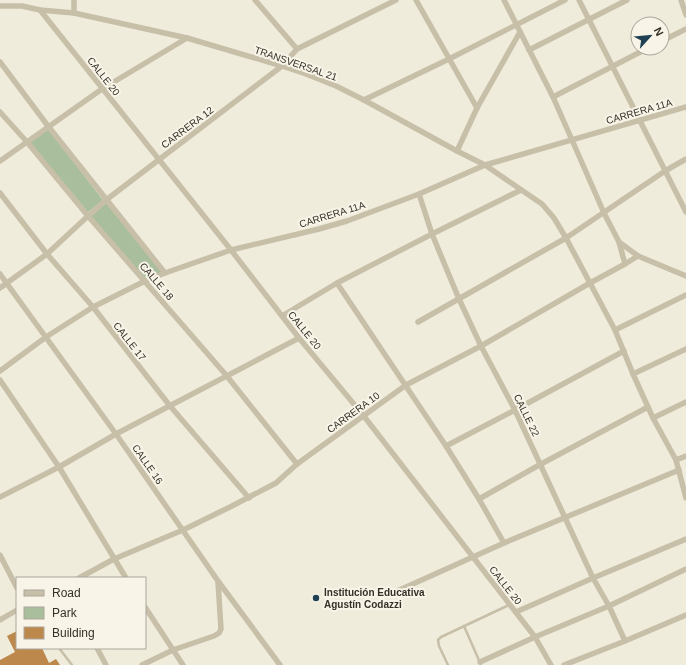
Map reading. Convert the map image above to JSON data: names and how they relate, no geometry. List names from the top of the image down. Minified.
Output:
{"streets":{"street":["TRANSVERSAL 21","CALLE 20","CARRERA 11A","CARRERA 12","CALLE 18","CALLE 17","CARRERA 10","CALLE 22","CALLE 16"]},"crossings":[["TRANSVERSAL 21","CALLE 20"],["TRANSVERSAL 21","CARRERA 11A"],["TRANSVERSAL 21","CARRERA 12"],["TRANSVERSAL 21","CARRERA 10"],["CALLE 20","CARRERA 11A"],["CALLE 20","CARRERA 12"],["CALLE 20","CARRERA 10"],["CARRERA 11A","CALLE 18"],["CARRERA 11A","CALLE 17"],["CARRERA 11A","CALLE 22"],["CARRERA 11A","CALLE 16"],["CARRERA 12","CALLE 18"],["CARRERA 12","CALLE 17"],["CARRERA 12","CALLE 16"],["CALLE 18","CARRERA 10"],["CALLE 17","CARRERA 10"],["CARRERA 10","CALLE 22"],["CARRERA 10","CALLE 16"]],"places":["Institución Educativa Agustín Codazzi"],"legend":["Road","Park","Building"],"north":"top right"}
